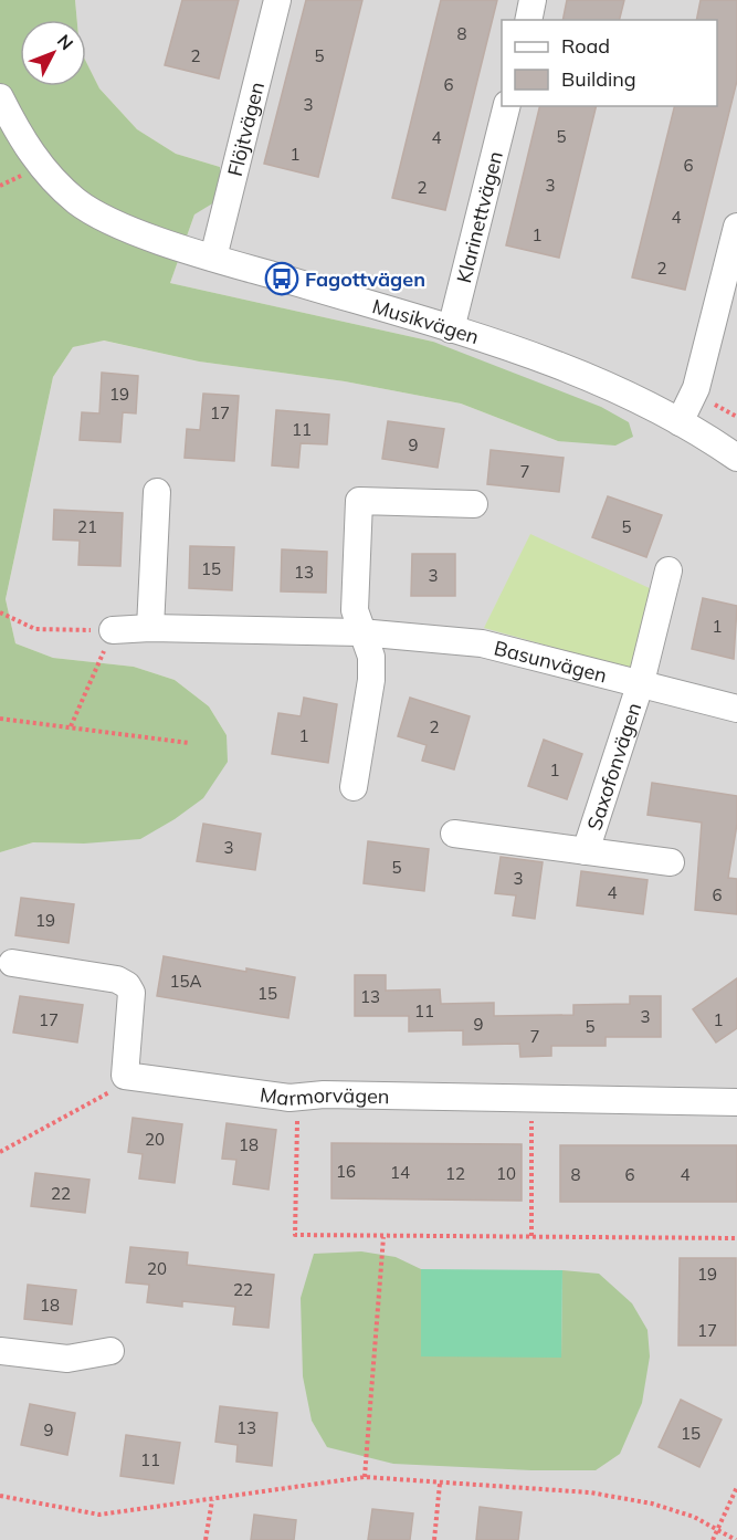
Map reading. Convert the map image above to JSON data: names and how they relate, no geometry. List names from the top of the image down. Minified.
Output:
{"streets":{"street":["Flöjtvägen","Klarinettvägen","Musikvägen","Basunvägen","Saxofonvägen","Marmorvägen"]},"crossings":[["Flöjtvägen","Musikvägen"],["Klarinettvägen","Musikvägen"],["Basunvägen","Saxofonvägen"]],"places":{"bus stop":["Fagottvägen"]},"house_numbers":["8","2","5","6","3","5","4","1","6","3","2","4","1","2","19","17","11","9","7","21","5","15","13","3","1","2","1","1","3","5","3","4","6","19","15A","15","13","11","3","17","1","9","5","7","20","18","16","14","12","10","8","6","4","22","20","19","22","18","17","13","9","15","11"],"legend":["Road","Building"],"north":"top right"}
